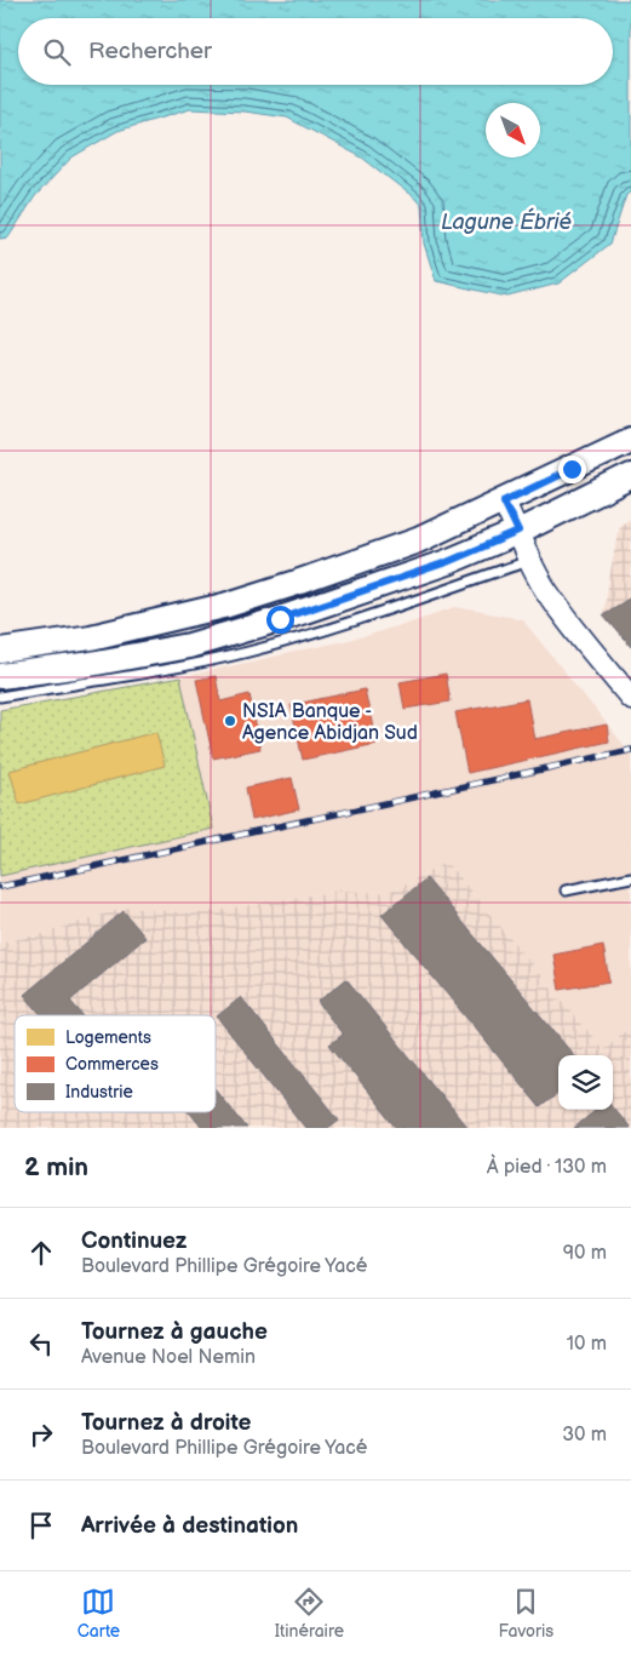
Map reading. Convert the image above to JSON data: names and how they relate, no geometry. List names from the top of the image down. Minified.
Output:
{"water":["Lagune Ébrié"],"places":["NSIA Banque - Agence Abidjan Sud"],"legend":["Logements","Commerces","Industrie"],"north":"bottom right","page":{"search":"Rechercher","heading":["2 min","À pied · 130 m"],"list":[["Continuez","Boulevard Phillipe Grégoire Yacé","90 m"],["Tournez à gauche","Avenue Noel Nemin","10 m"],["Tournez à droite","Boulevard Phillipe Grégoire Yacé","30 m"],"Arrivée à destination"],"nav":["Carte","Itinéraire","Favoris"]}}
